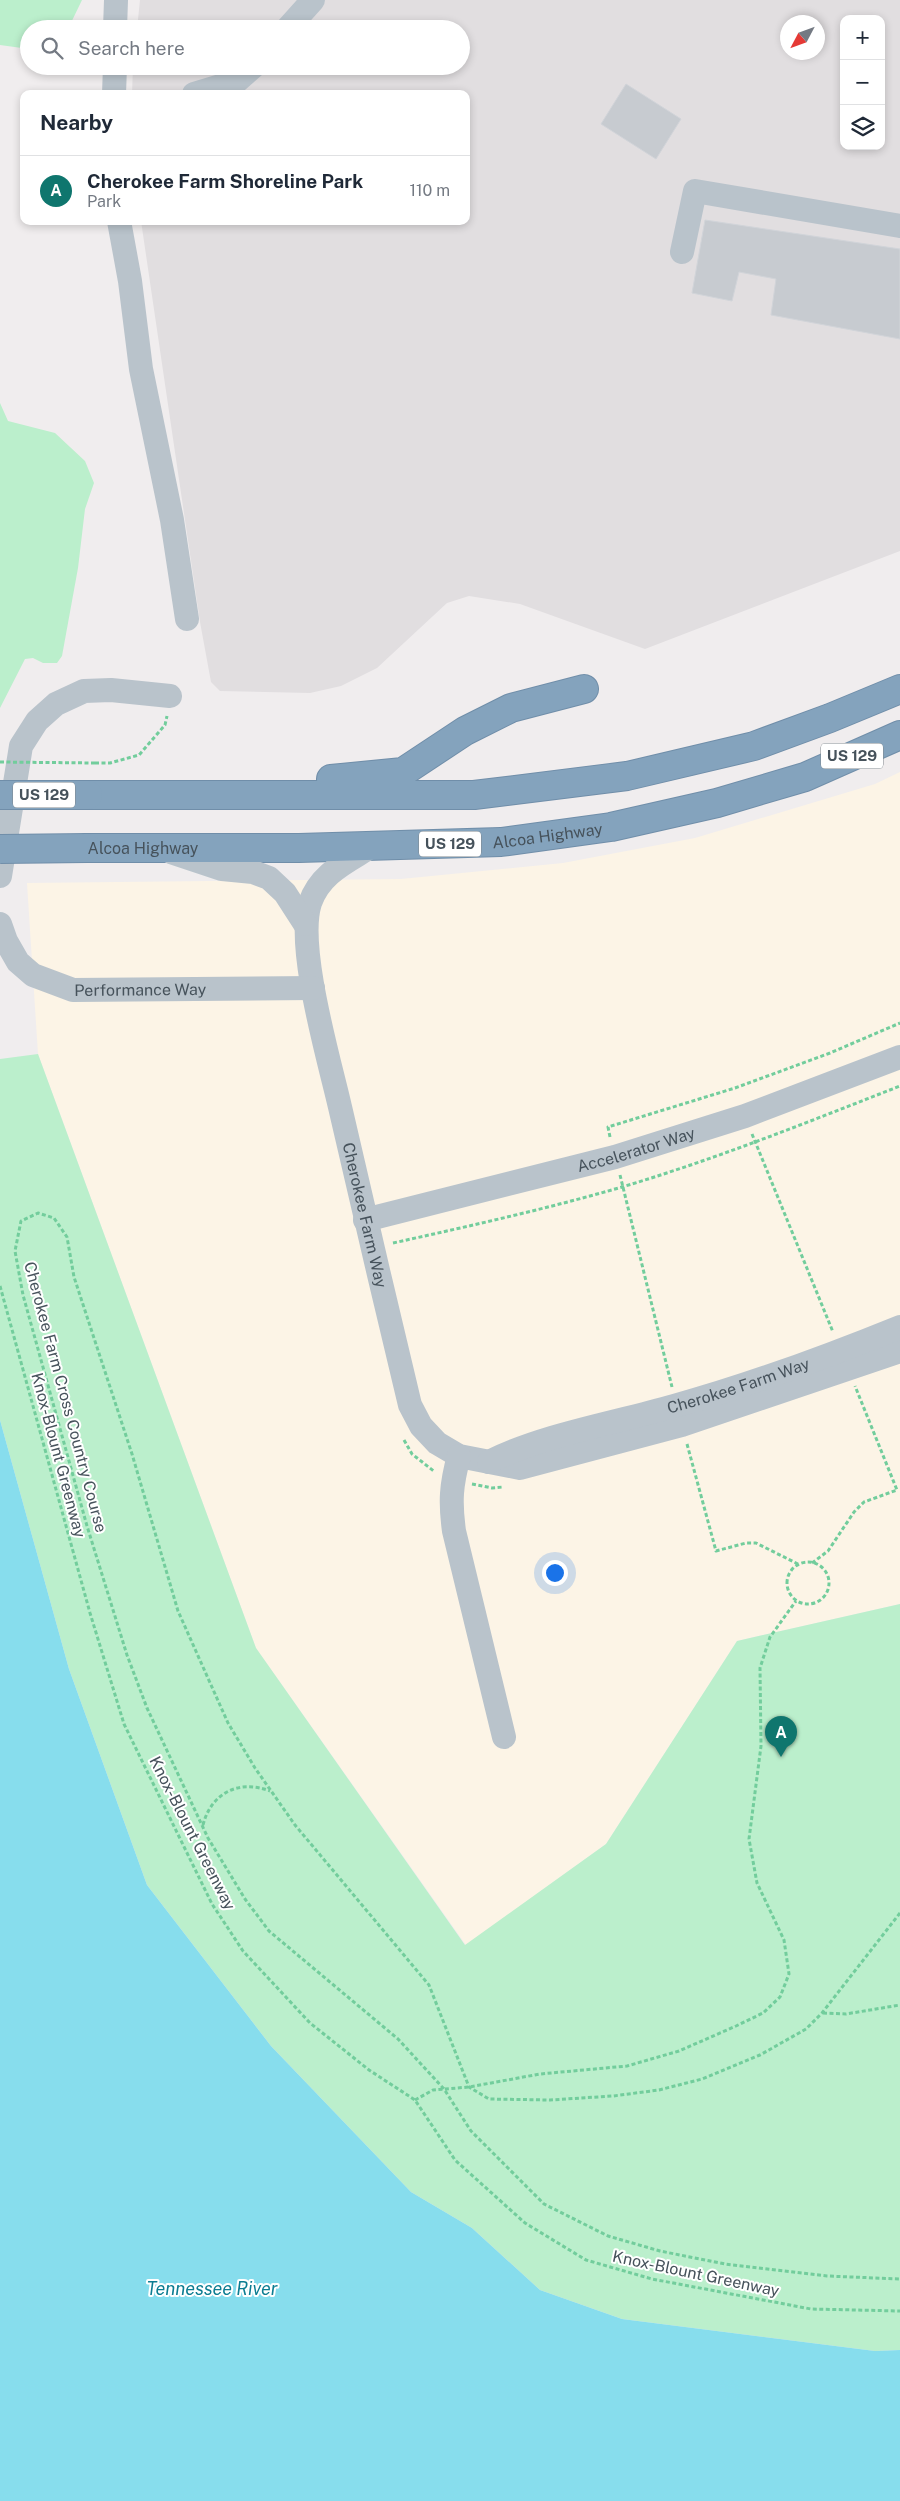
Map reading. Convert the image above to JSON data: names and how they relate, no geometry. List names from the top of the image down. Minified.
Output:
{"streets":{"highway":["US 129","Alcoa Highway"],"street":["Performance Way","Accelerator Way","Cherokee Farm Way"],"path":["Cherokee Farm Cross Country Course","Knox-Blount Greenway"]},"crossings":[["Alcoa Highway","Cherokee Farm Way"],["Performance Way","Cherokee Farm Way"],["Accelerator Way","Cherokee Farm Way"]],"water":["Tennessee River"],"north":"bottom left","page":{"map_buttons":["+","−"],"search":"Search here","heading":"Nearby","list":[{"mark":"A","name":"Cherokee Farm Shoreline Park","note":"Park","value":"110 m"}],"pins":"A"}}
